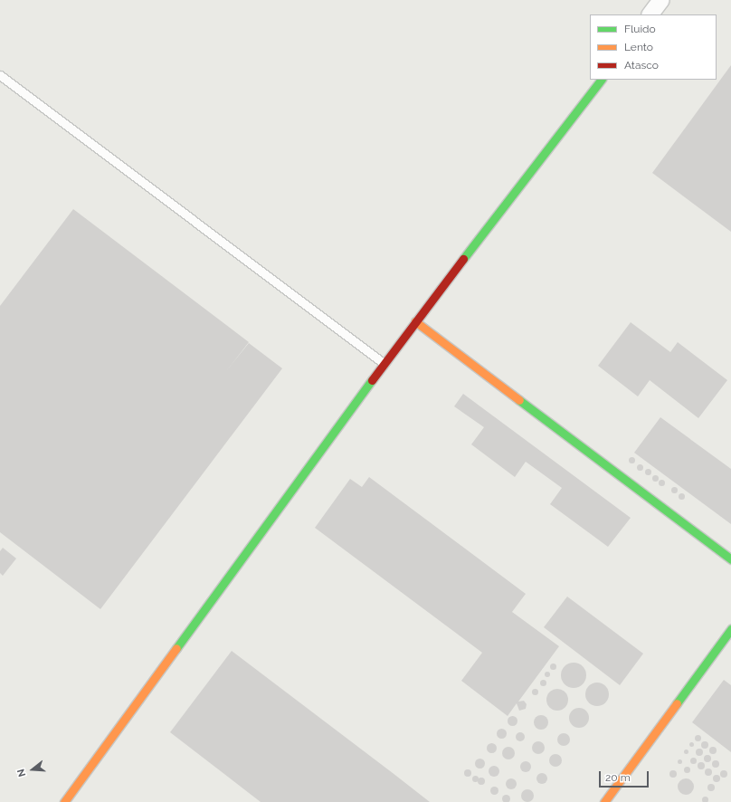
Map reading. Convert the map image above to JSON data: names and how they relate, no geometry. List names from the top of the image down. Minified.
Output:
{"legend":["Fluido","Lento","Atasco"],"scale_bar":"20 m","north":"left"}
